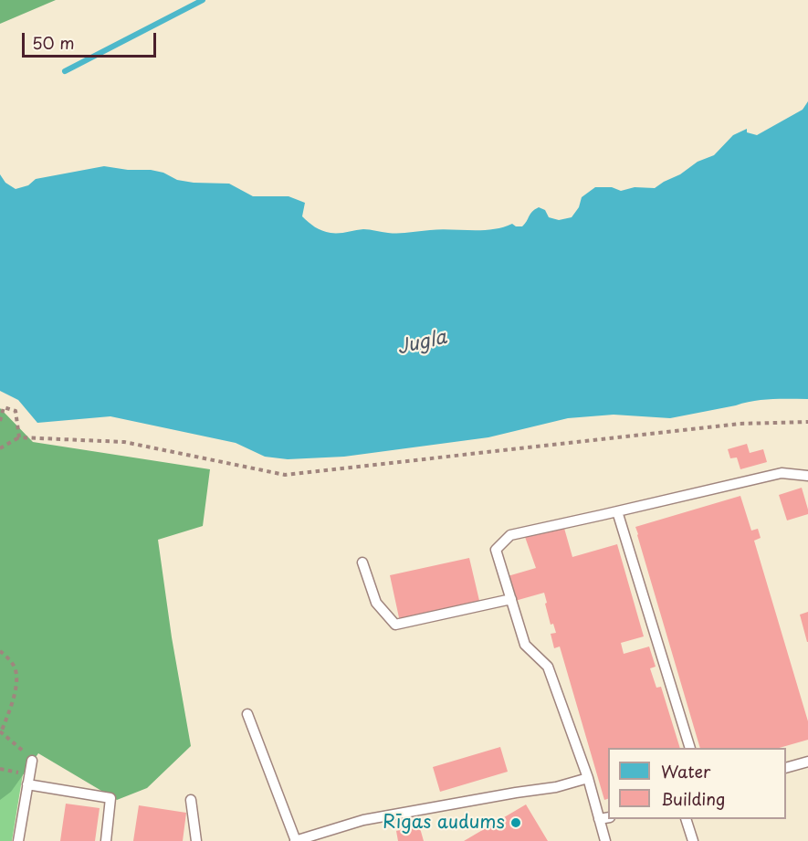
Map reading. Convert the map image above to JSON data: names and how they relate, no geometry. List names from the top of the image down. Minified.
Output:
{"water":["Jugla"],"places":["Rīgas audums"],"legend":["Water","Building"],"scale_bar":"50 m"}
